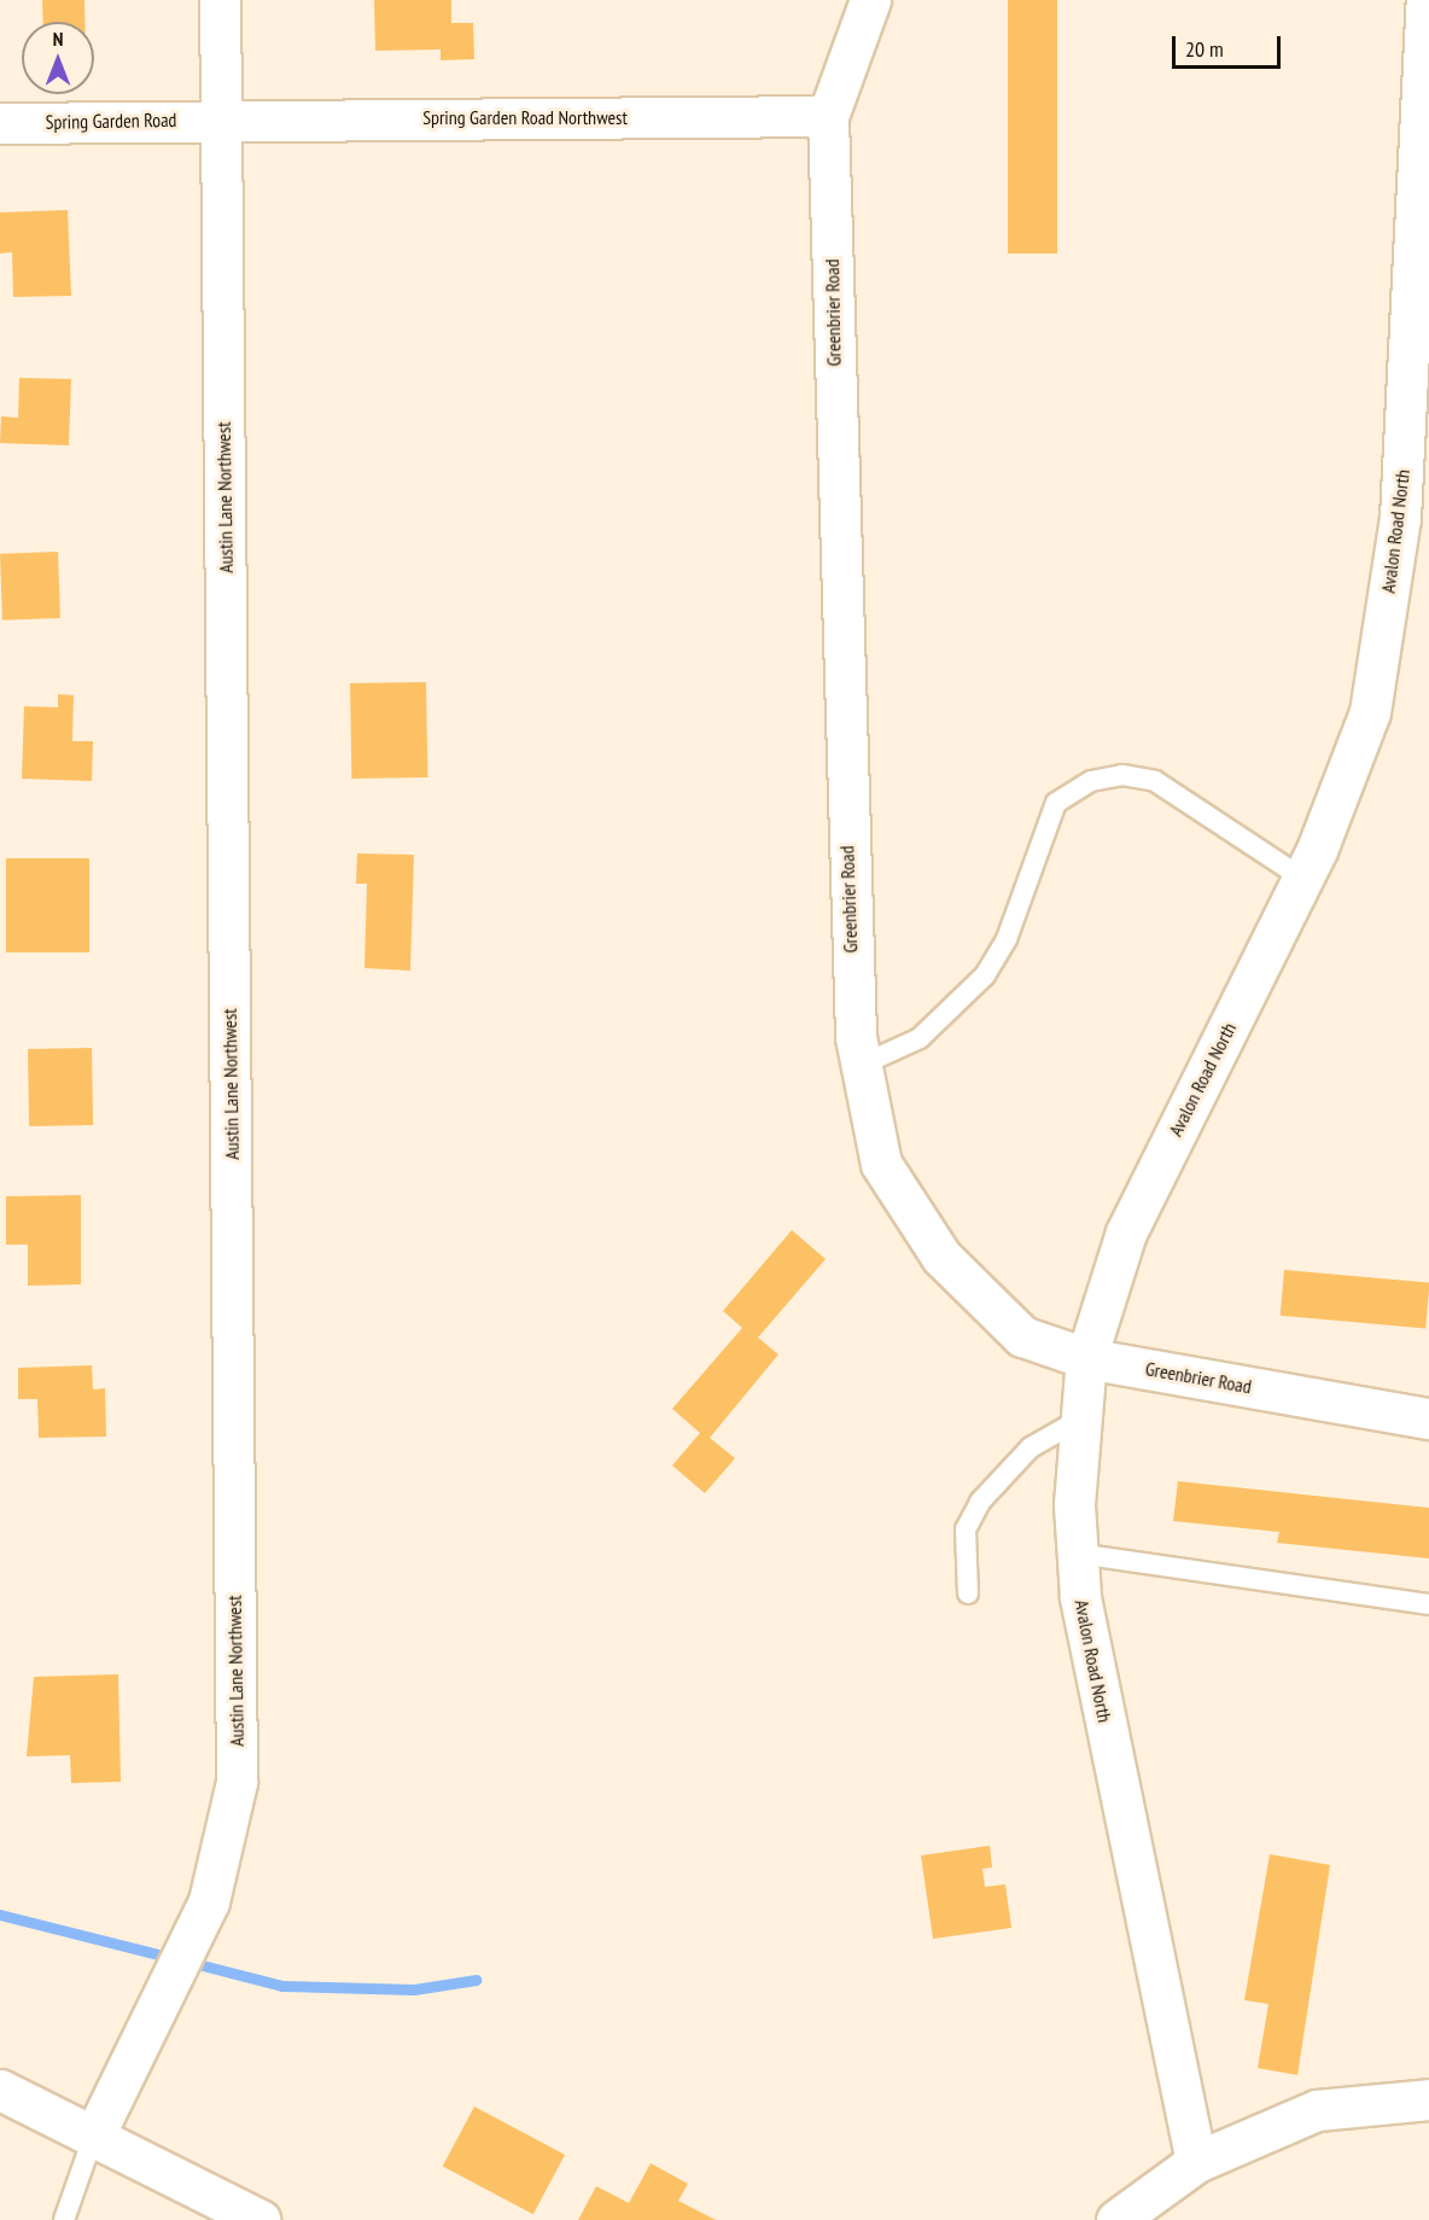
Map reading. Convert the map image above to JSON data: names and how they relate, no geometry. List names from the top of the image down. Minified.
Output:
{"streets":{"street":["Spring Garden Road Northwest","Spring Garden Road","Greenbrier Road","Austin Lane Northwest","Avalon Road North"]},"crossings":[["Spring Garden Road Northwest","Spring Garden Road"],["Spring Garden Road Northwest","Greenbrier Road"],["Spring Garden Road Northwest","Austin Lane Northwest"],["Spring Garden Road","Austin Lane Northwest"],["Greenbrier Road","Avalon Road North"]],"scale_bar":"20 m","north":"top"}
